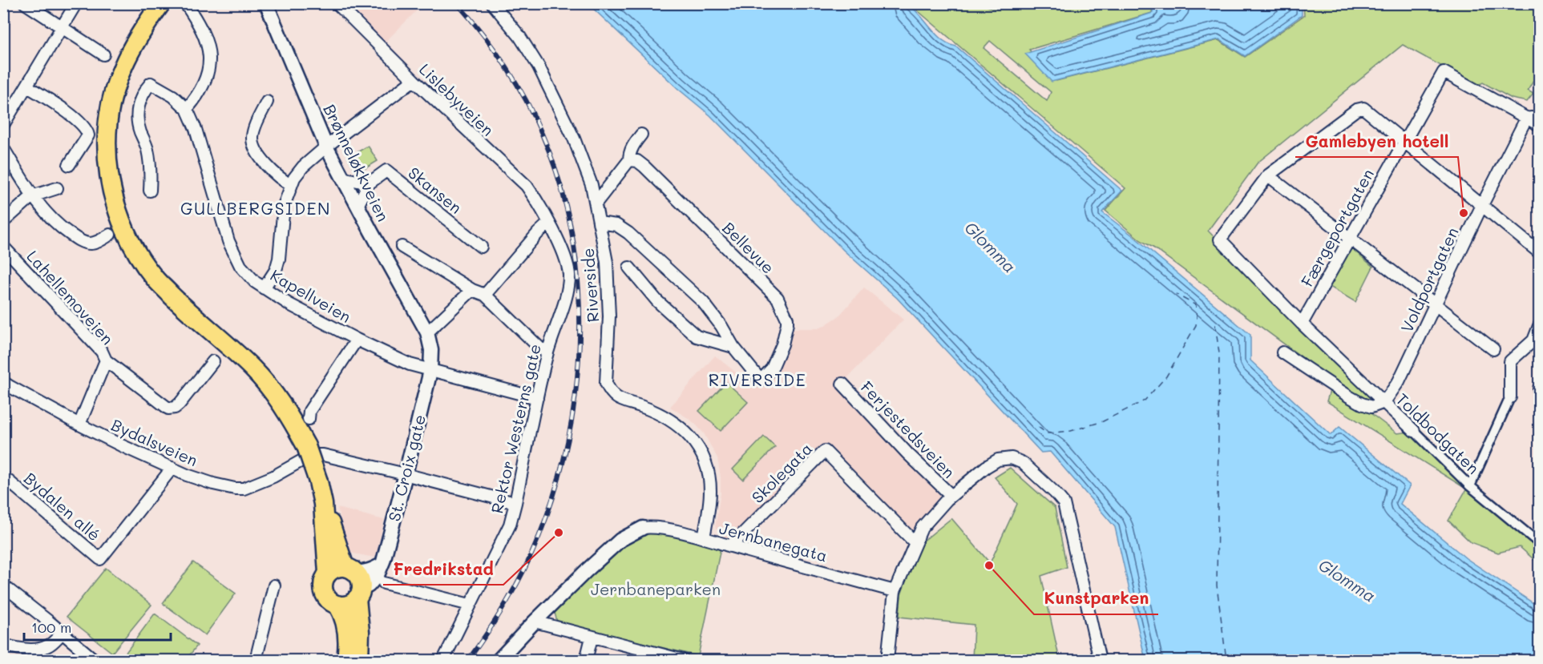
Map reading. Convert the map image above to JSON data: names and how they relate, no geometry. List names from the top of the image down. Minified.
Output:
{"streets":{"street":["Lislebyveien","Brønneløkkveien","Skansen","Færgeportgaten","Bellevue","Voldportgaten","Riverside","Kapellveien","Lahellemoveien","Rektor Westerns gate","Ferjestedsveien","Toldbodgaten","Bydalsveien","St. Croix gate","Skolegata","Bydalen allé","Jernbanegata"]},"crossings":[["Lislebyveien","Rektor Westerns gate"],["Brønneløkkveien","Kapellveien"],["Brønneløkkveien","St. Croix gate"],["Færgeportgaten","Voldportgaten"],["Voldportgaten","Toldbodgaten"],["Riverside","Jernbanegata"],["Kapellveien","Rektor Westerns gate"],["Kapellveien","St. Croix gate"],["Lahellemoveien","Bydalsveien"],["Rektor Westerns gate","Bydalsveien"],["Ferjestedsveien","Skolegata"],["Ferjestedsveien","Jernbanegata"],["Bydalsveien","St. Croix gate"],["Bydalsveien","Bydalen allé"],["Skolegata","Jernbanegata"]],"districts":["GULLBERGSIDEN","RIVERSIDE"],"water":["Glomma"],"parks":["Jernbaneparken"],"places":["Gamlebyen hotell","Fredrikstad","Kunstparken"],"scale_bar":"100 m"}
